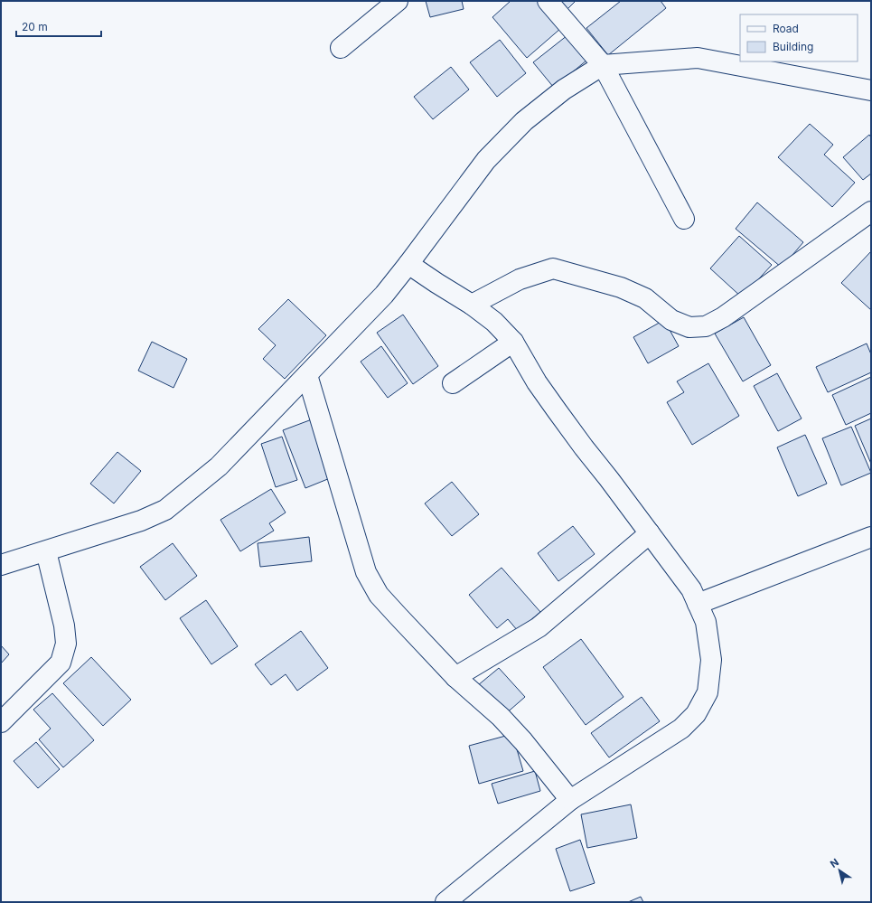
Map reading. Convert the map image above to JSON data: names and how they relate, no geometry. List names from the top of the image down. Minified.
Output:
{"legend":["Road","Building"],"scale_bar":"20 m","north":"top left"}
